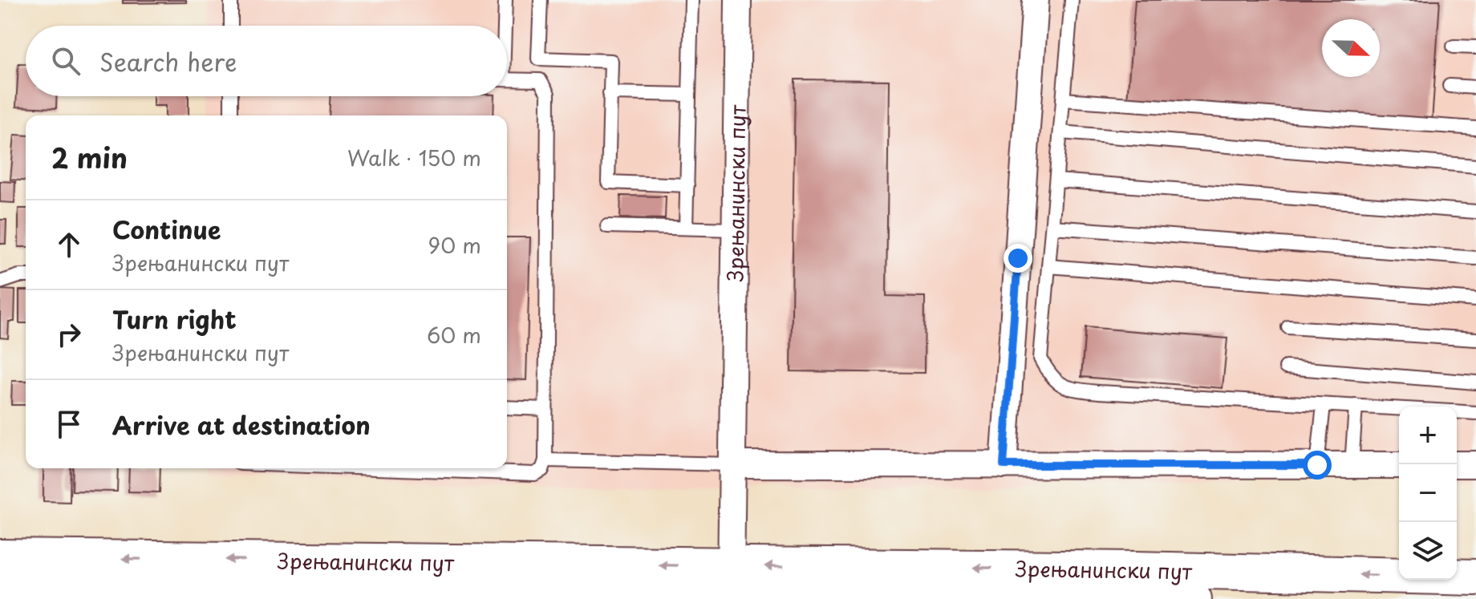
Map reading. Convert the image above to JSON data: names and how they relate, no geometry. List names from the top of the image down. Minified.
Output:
{"streets":{"main road":["Зрењанински пут"]},"north":"right","page":{"search":"Search here","heading":["2 min","Walk · 150 m"],"list":[["Continue","Зрењанински пут","90 m"],["Turn right","Зрењанински пут","60 m"],"Arrive at destination"],"map_buttons":["+","−"]}}
